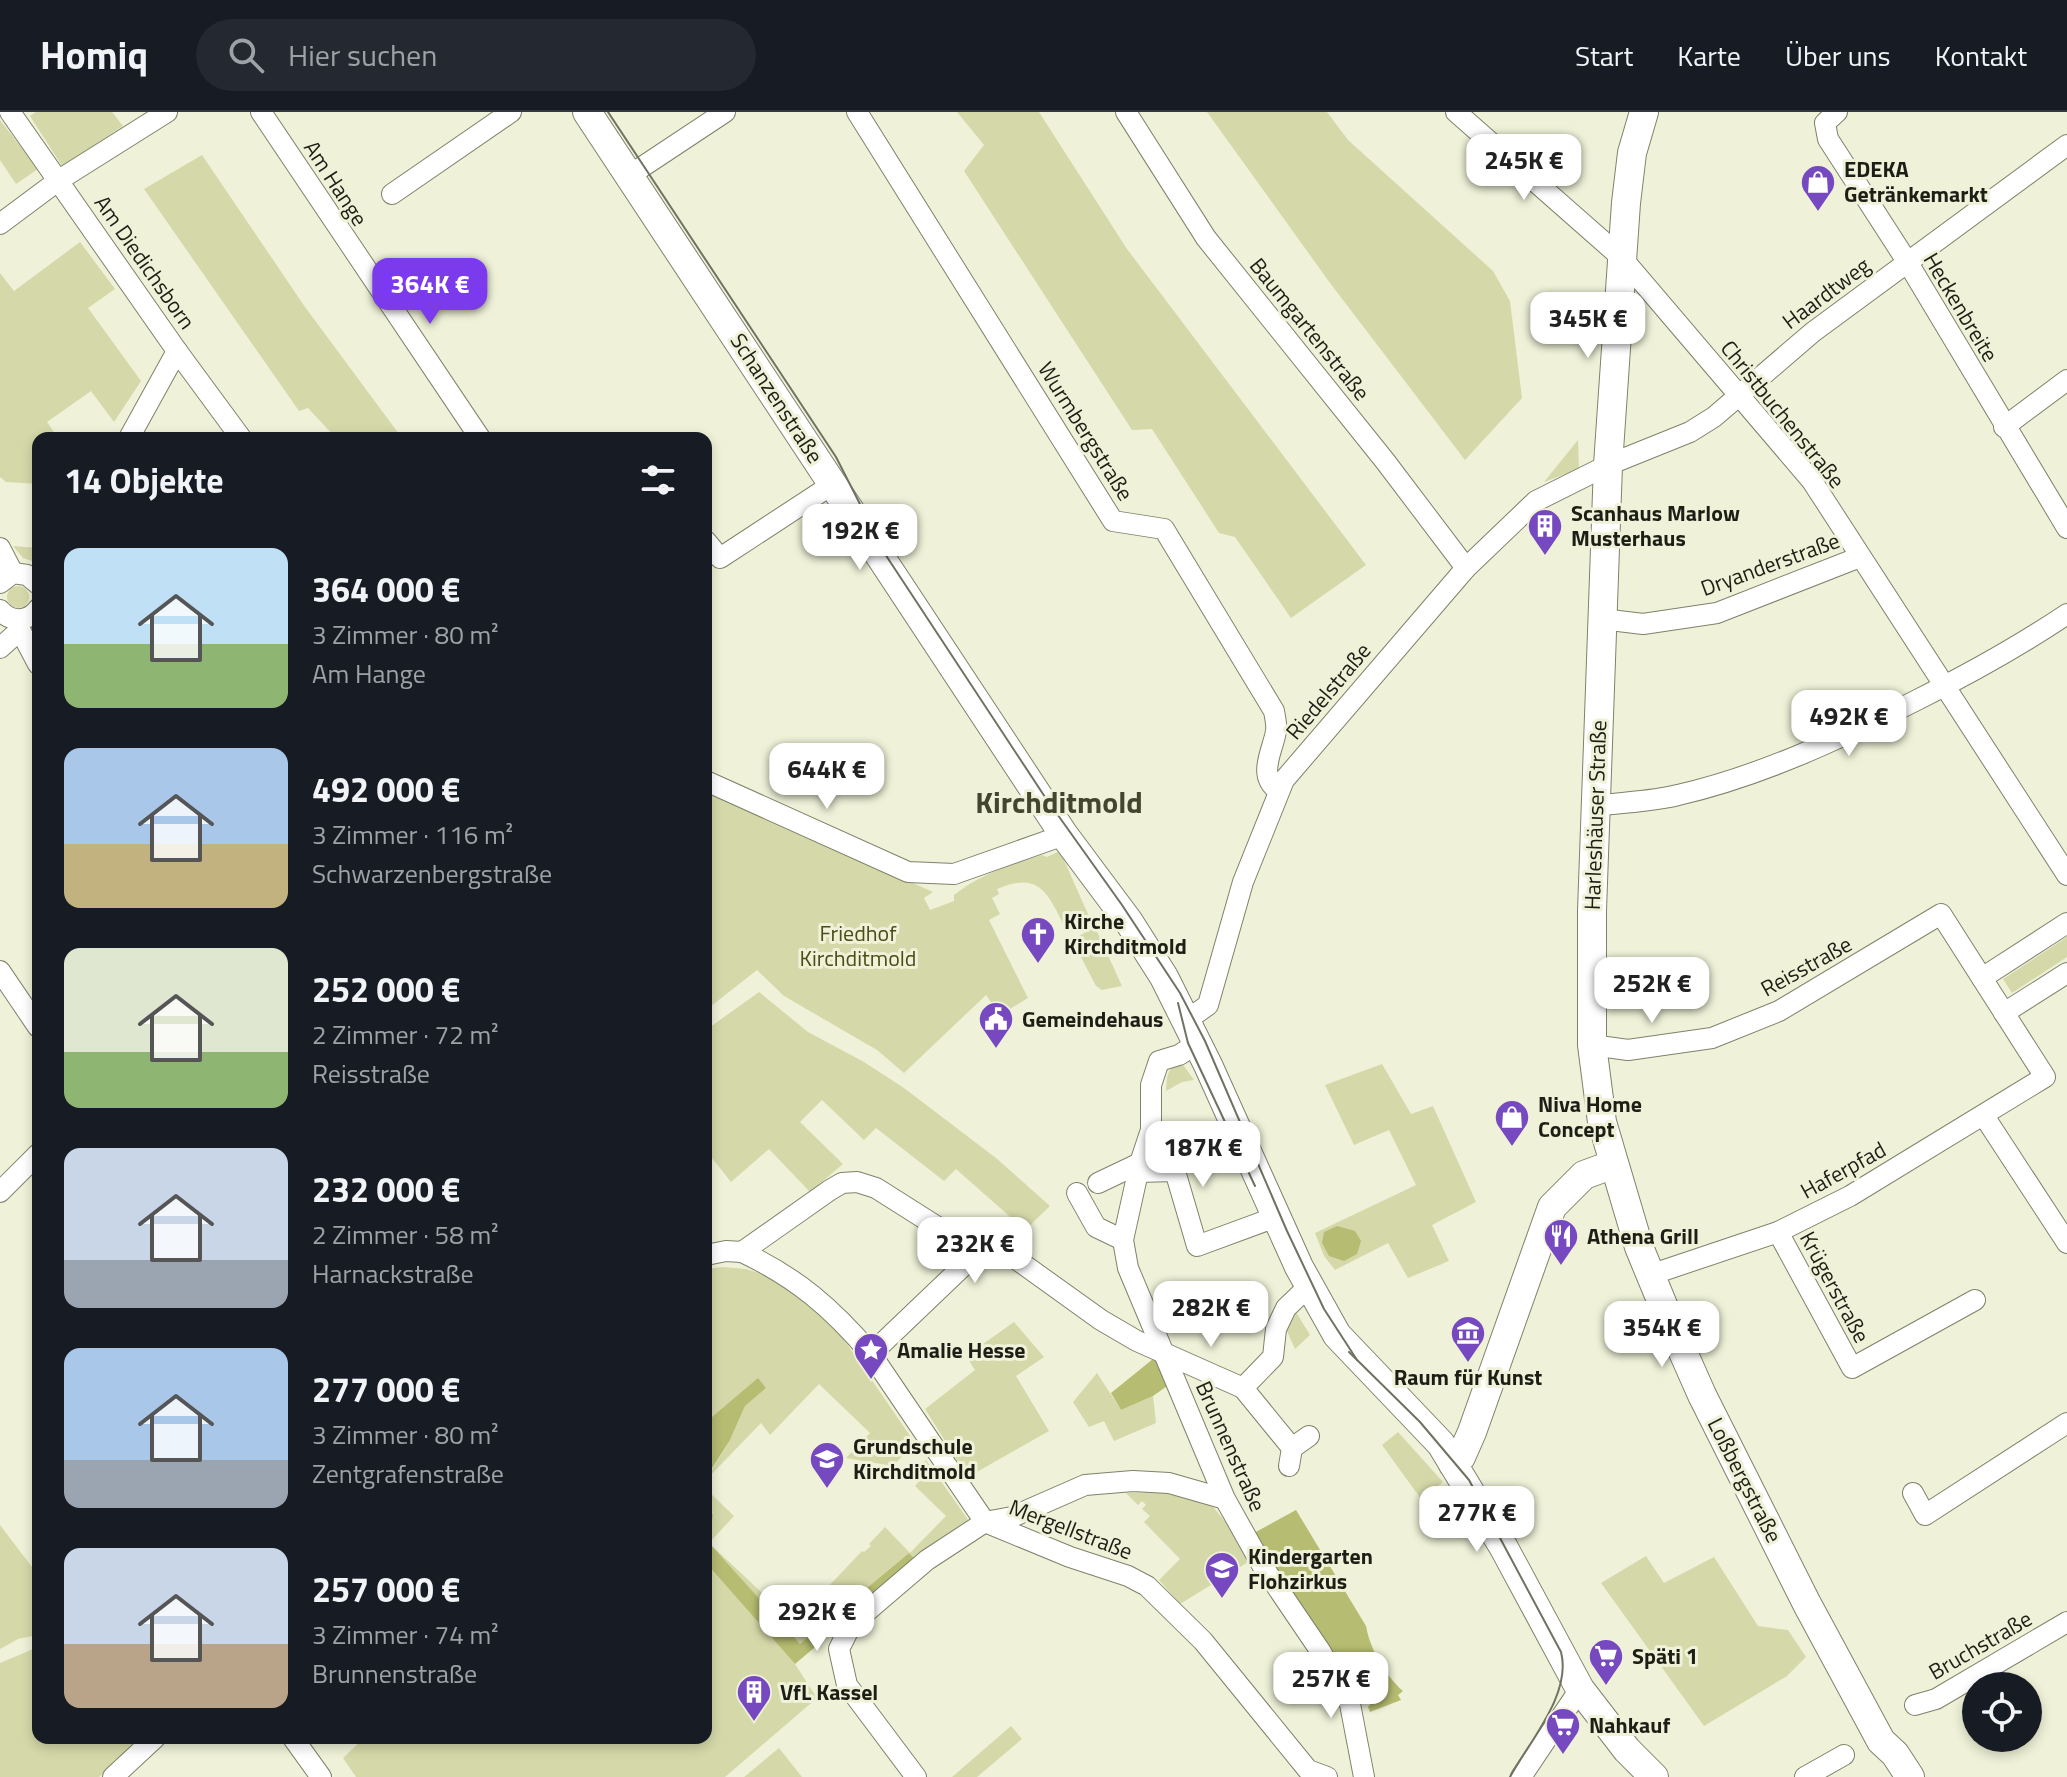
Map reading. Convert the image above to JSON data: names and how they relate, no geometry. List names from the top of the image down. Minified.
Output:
{"streets":{"street":["Am Hange","Am Diedichsborn","Haardtweg","Heckenbreite","Baumgartenstraße","Schanzenstraße","Christbuchenstraße","Wurmbergstraße","Dryanderstraße","Riedelstraße","Harleshäuser Straße","Reisstraße","Haferpfad","Krügerstraße","Brunnenstraße","Loßbergstraße","Mergellstraße","Bruchstraße"]},"crossings":[["Haardtweg","Heckenbreite"],["Haardtweg","Christbuchenstraße"],["Haardtweg","Riedelstraße"],["Haardtweg","Harleshäuser Straße"],["Baumgartenstraße","Riedelstraße"],["Schanzenstraße","Riedelstraße"],["Schanzenstraße","Brunnenstraße"],["Christbuchenstraße","Dryanderstraße"],["Christbuchenstraße","Harleshäuser Straße"],["Wurmbergstraße","Riedelstraße"],["Dryanderstraße","Harleshäuser Straße"],["Riedelstraße","Harleshäuser Straße"],["Riedelstraße","Brunnenstraße"],["Harleshäuser Straße","Reisstraße"],["Harleshäuser Straße","Loßbergstraße"],["Haferpfad","Krügerstraße"],["Haferpfad","Loßbergstraße"]],"districts":["Kirchditmold"],"parks":["Friedhof Kirchditmold"],"places":{"shop":["EDEKA Getränkemarkt","Niva Home Concept"],"building":["Scanhaus Marlow Musterhaus","VfL Kassel"],"church":["Kirche Kirchditmold"],"public building":["Gemeindehaus"],"restaurant":["Athena Grill"],"museum":["Raum für Kunst"],"place":["Amalie Hesse"],"school or university":["Grundschule Kirchditmold","Kindergarten Flohzirkus"],"supermarket":["Späti 1","Nahkauf"]},"page":{"header":"Homiq","search":"Hier suchen","nav":["Start","Karte","Über uns","Kontakt"],"price":["245K €","364K €","345K €","192K €","492K €","644K €","252K €","187K €","232K €","282K €","354K €","277K €","292K €","257K €"],"heading":"14 Objekte","list":[{"name":"364 000 €","note":"3 Zimmer · 80 m² · Am Hange"},{"name":"492 000 €","note":"3 Zimmer · 116 m² · Schwarzenbergstraße"},{"name":"252 000 €","note":"2 Zimmer · 72 m² · Reisstraße"},{"name":"232 000 €","note":"2 Zimmer · 58 m² · Harnackstraße"},{"name":"277 000 €","note":"3 Zimmer · 80 m² · Zentgrafenstraße"},{"name":"257 000 €","note":"3 Zimmer · 74 m² · Brunnenstraße"}]}}
